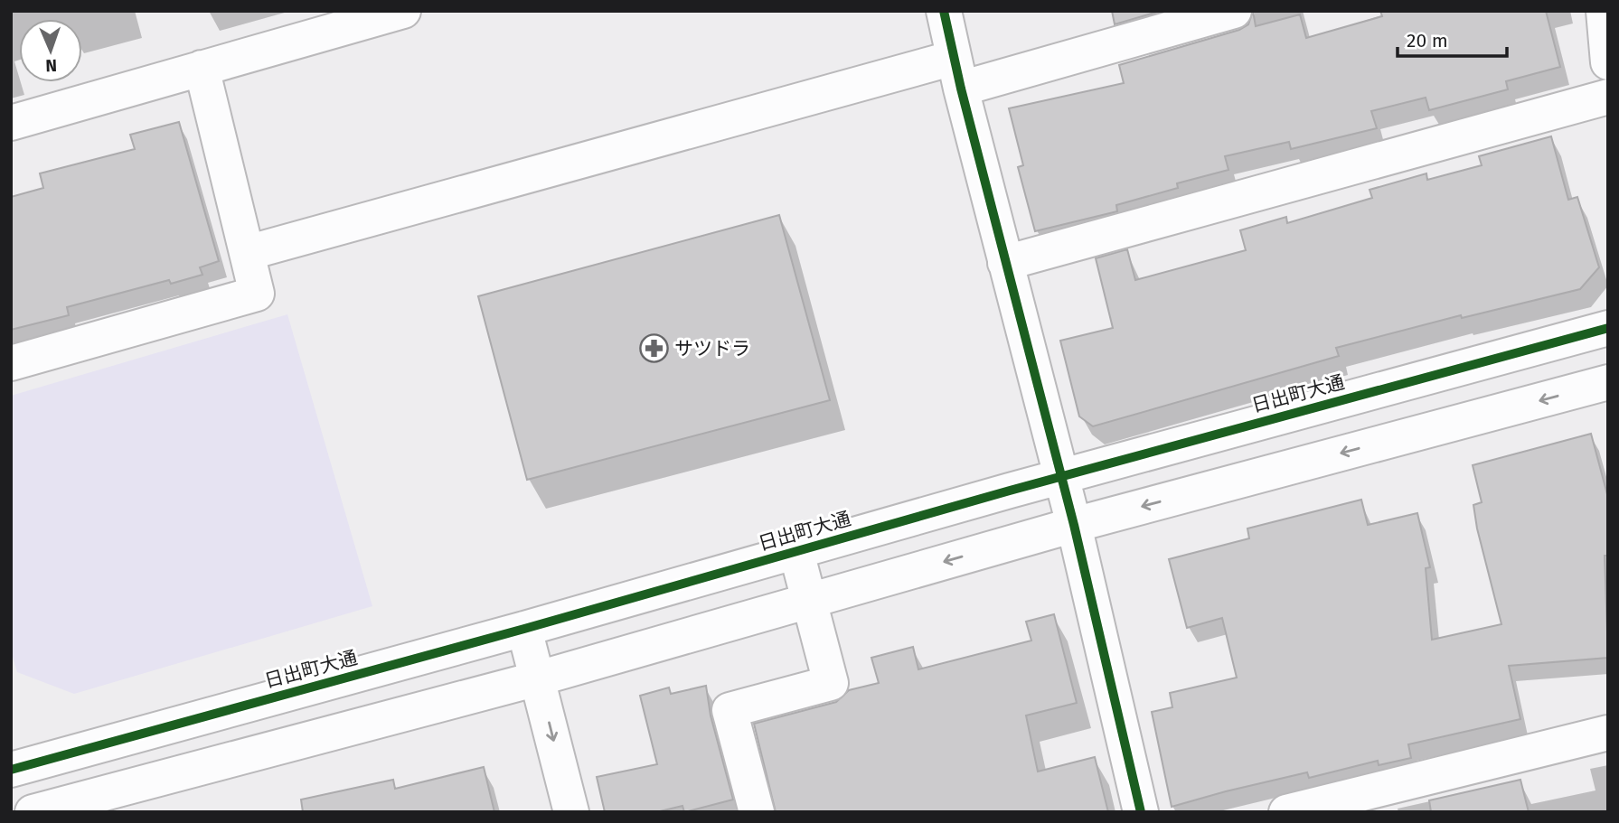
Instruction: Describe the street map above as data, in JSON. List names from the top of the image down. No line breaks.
{"streets":{"street":["日出町大通"]},"places":{"pharmacy":["サツドラ"]},"scale_bar":"20 m","north":"bottom"}
